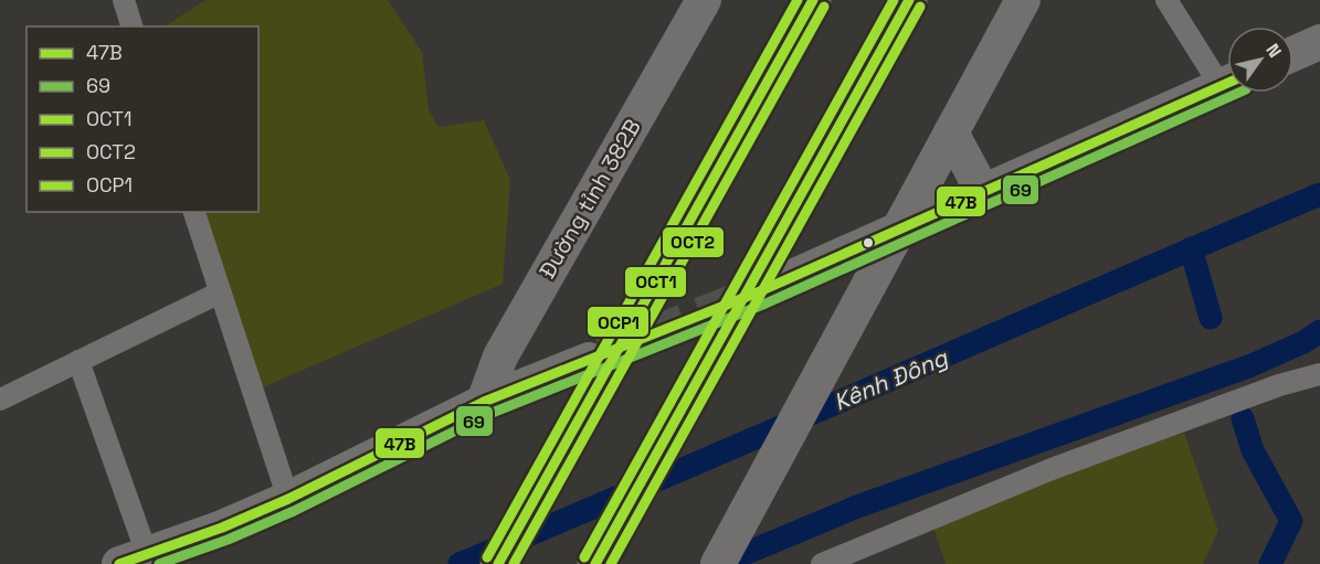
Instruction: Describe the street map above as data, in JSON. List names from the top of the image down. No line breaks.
{"streets":{"main road":["Đường tỉnh 382B"]},"water":["Kênh Đông"],"lines":["transit line OCT1","transit line OCP1","transit line OCT2","transit line 47B","transit line 69"],"legend":["47B","69","OCT1","OCT2","OCP1"],"north":"top right"}
